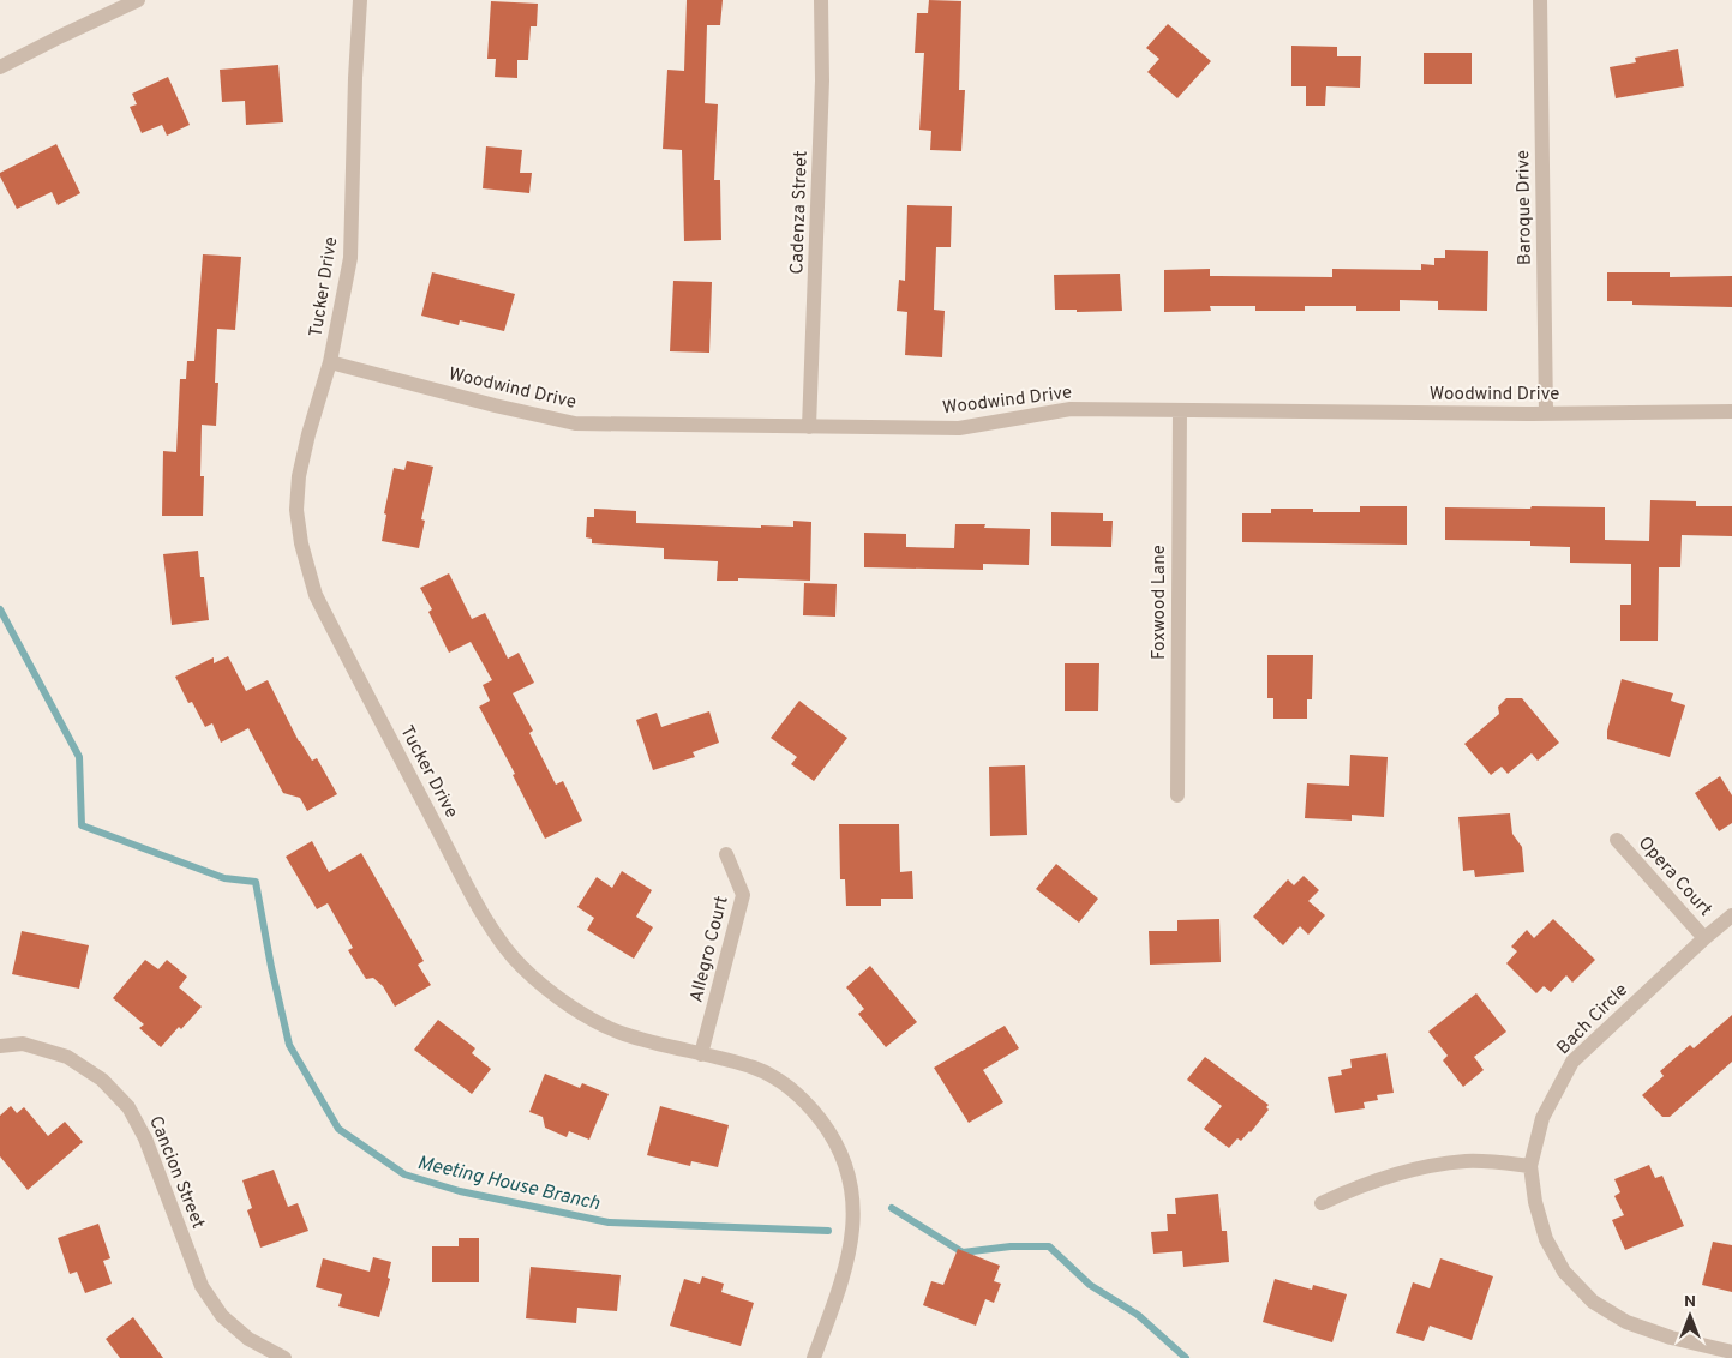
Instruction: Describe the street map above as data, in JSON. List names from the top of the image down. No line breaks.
{"streets":{"street":["Baroque Drive","Cadenza Street","Tucker Drive","Woodwind Drive","Foxwood Lane","Opera Court","Allegro Court","Bach Circle","Cancion Street"]},"crossings":[["Baroque Drive","Woodwind Drive"],["Cadenza Street","Woodwind Drive"],["Tucker Drive","Woodwind Drive"],["Tucker Drive","Allegro Court"],["Woodwind Drive","Foxwood Lane"],["Opera Court","Bach Circle"]],"water":["Meeting House Branch"],"north":"top"}
